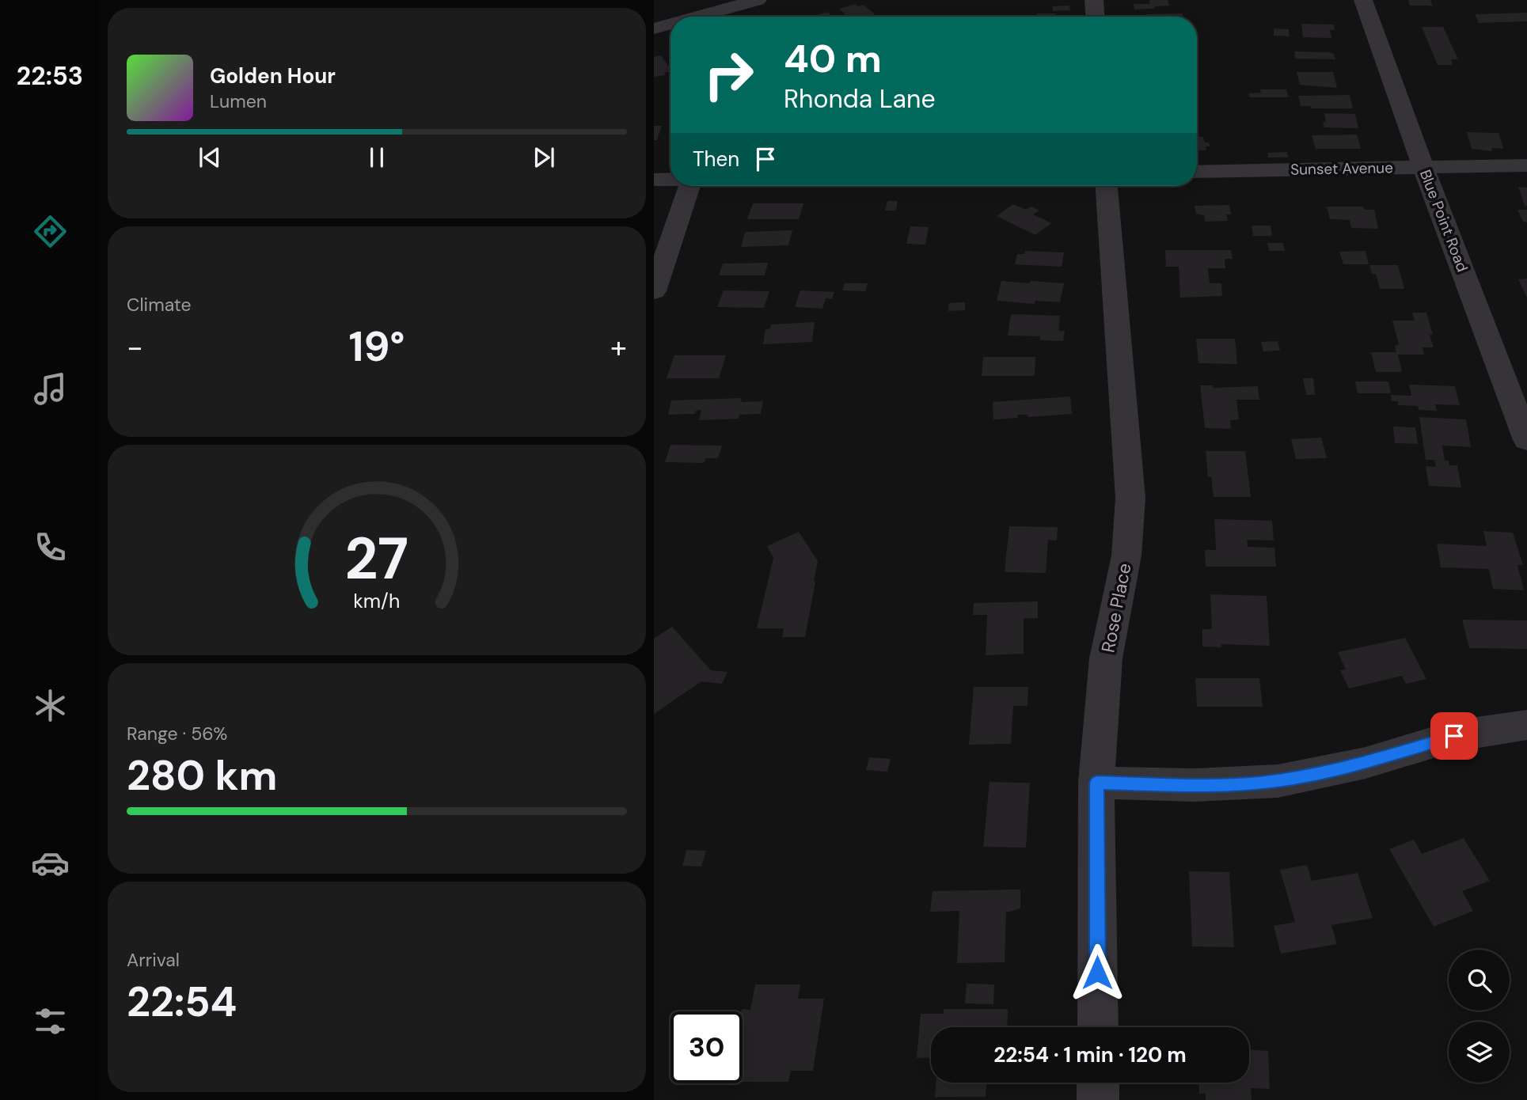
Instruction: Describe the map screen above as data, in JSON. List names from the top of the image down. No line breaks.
{"streets":{"street":["Sunset Avenue","Blue Point Road","Rose Place"]},"crossings":[["Sunset Avenue","Blue Point Road"]],"page":{"tabs":"22:53","turn":["40 m","Rhonda Lane"],"song":["Golden Hour","Lumen"],"then":"Then","tile":["Climate",["Range · 56%","280 km"],["Arrival","22:54"]],"heat":["−","19°","+"],"limit":"30","trip":"22:54 · 1 min · 120 m","gauge":["27","km/h"]}}
